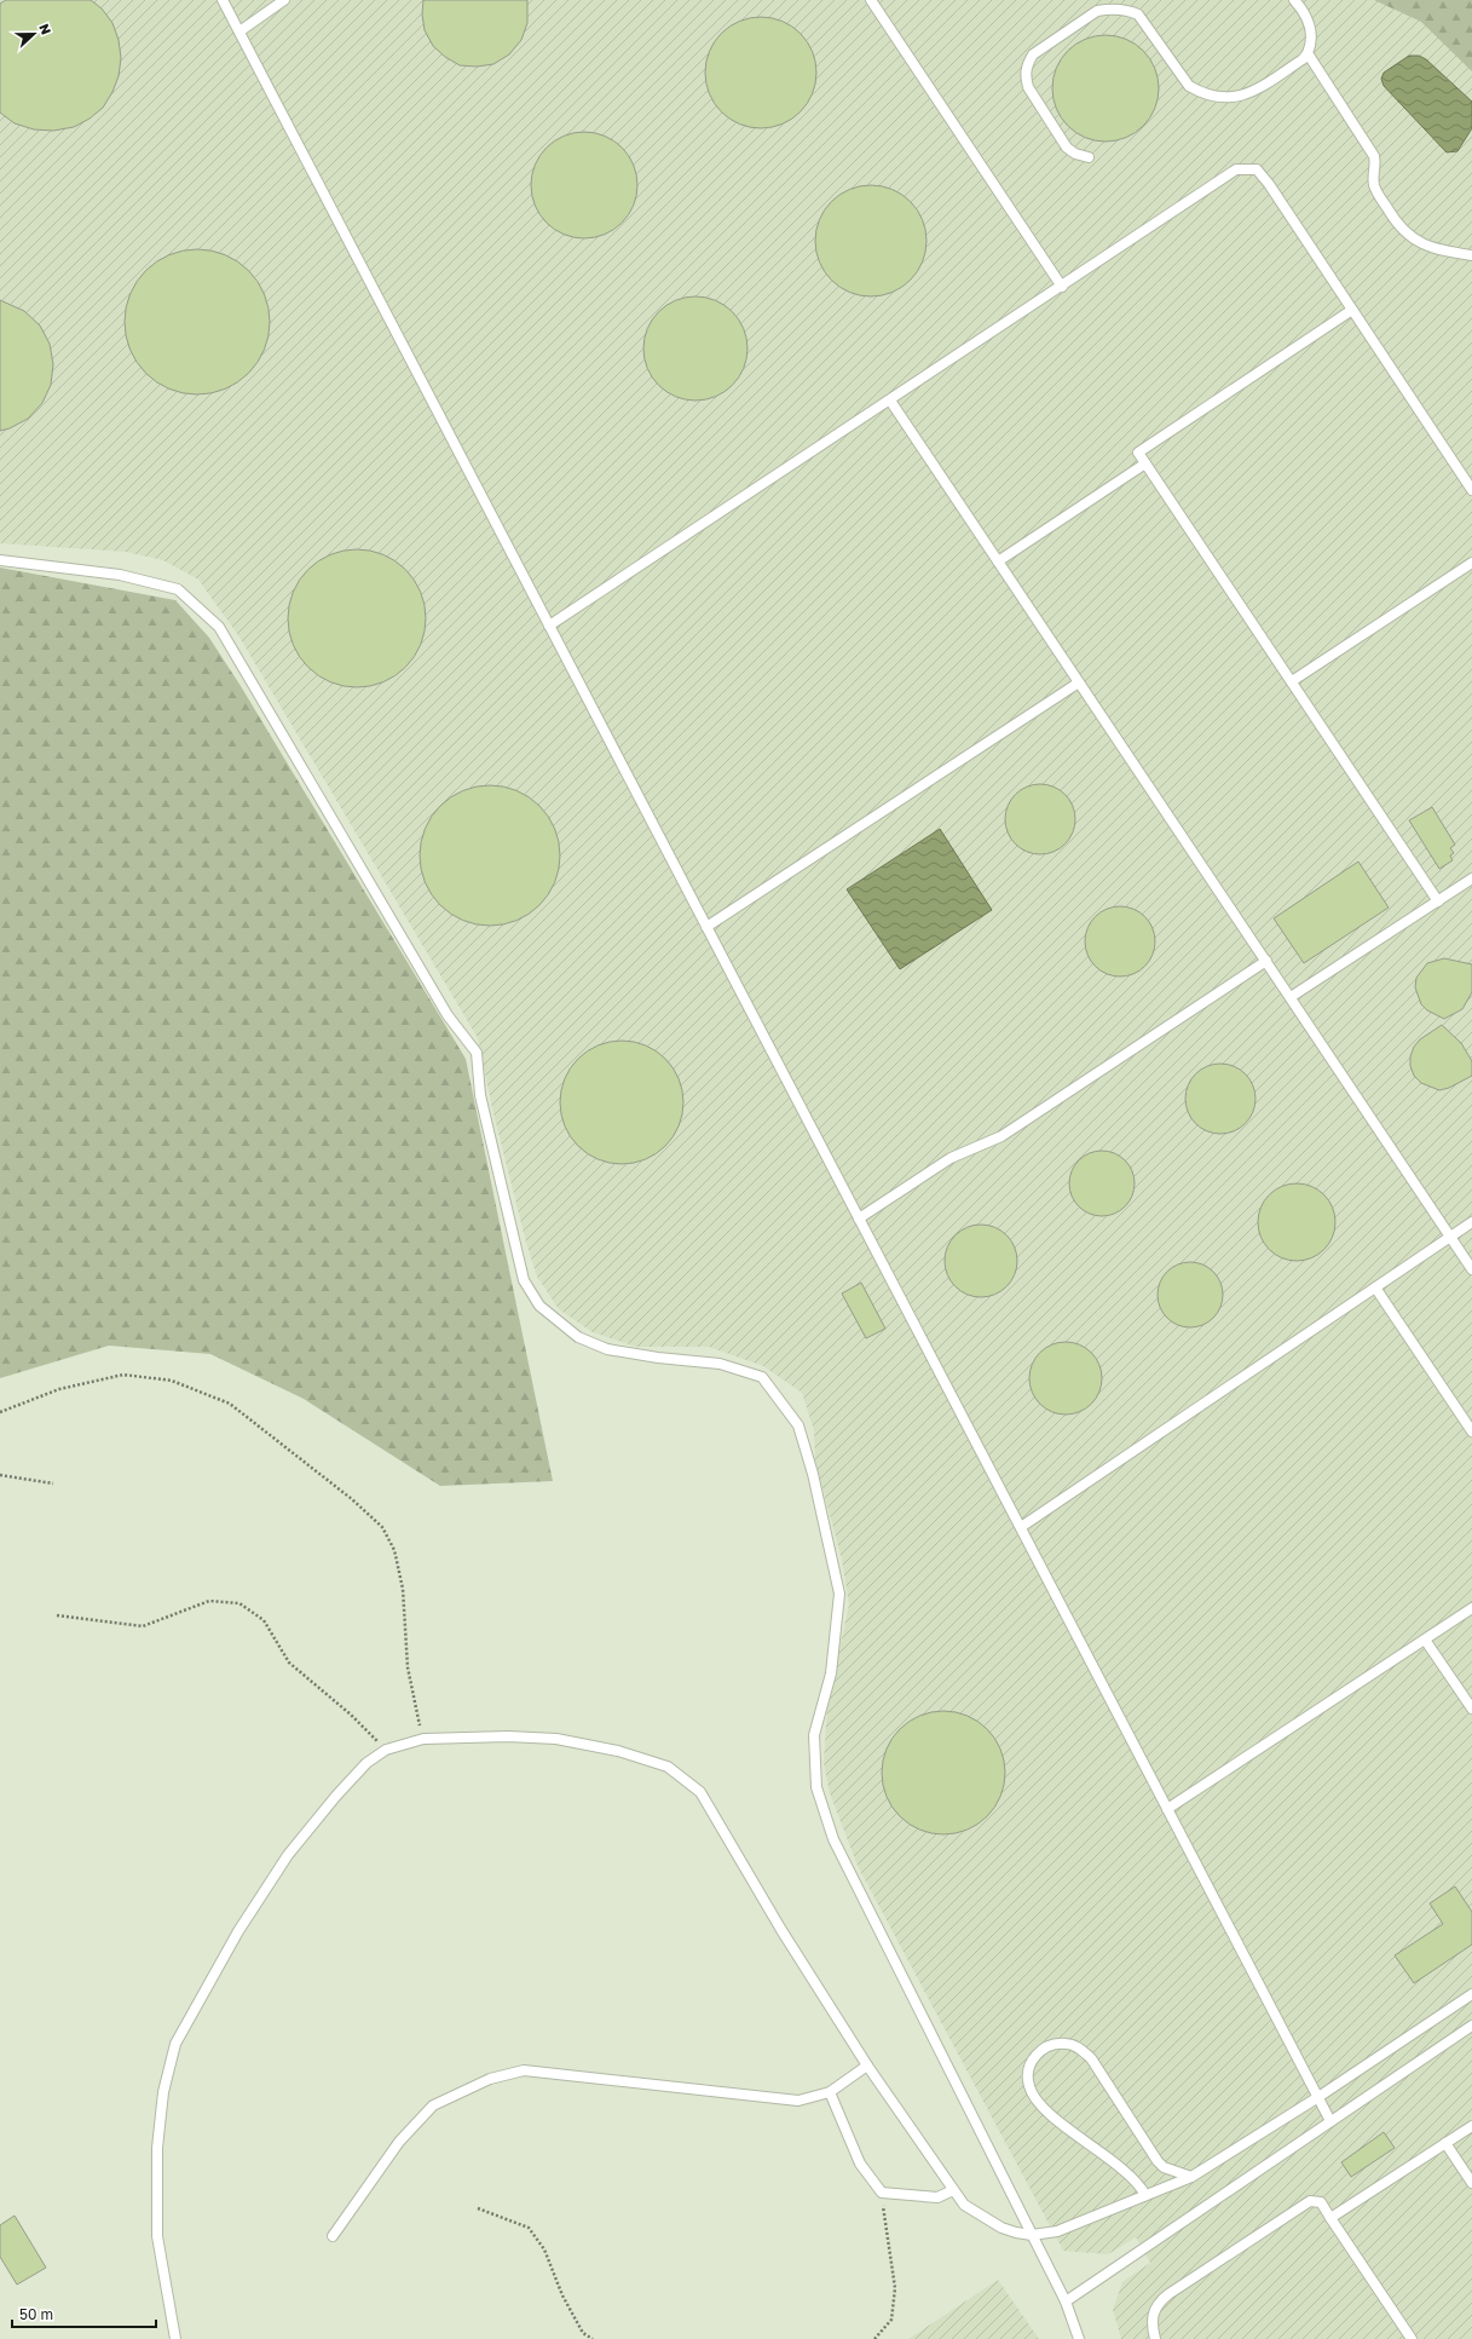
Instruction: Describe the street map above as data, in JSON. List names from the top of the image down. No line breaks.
{"scale_bar":"50 m","north":"right"}
